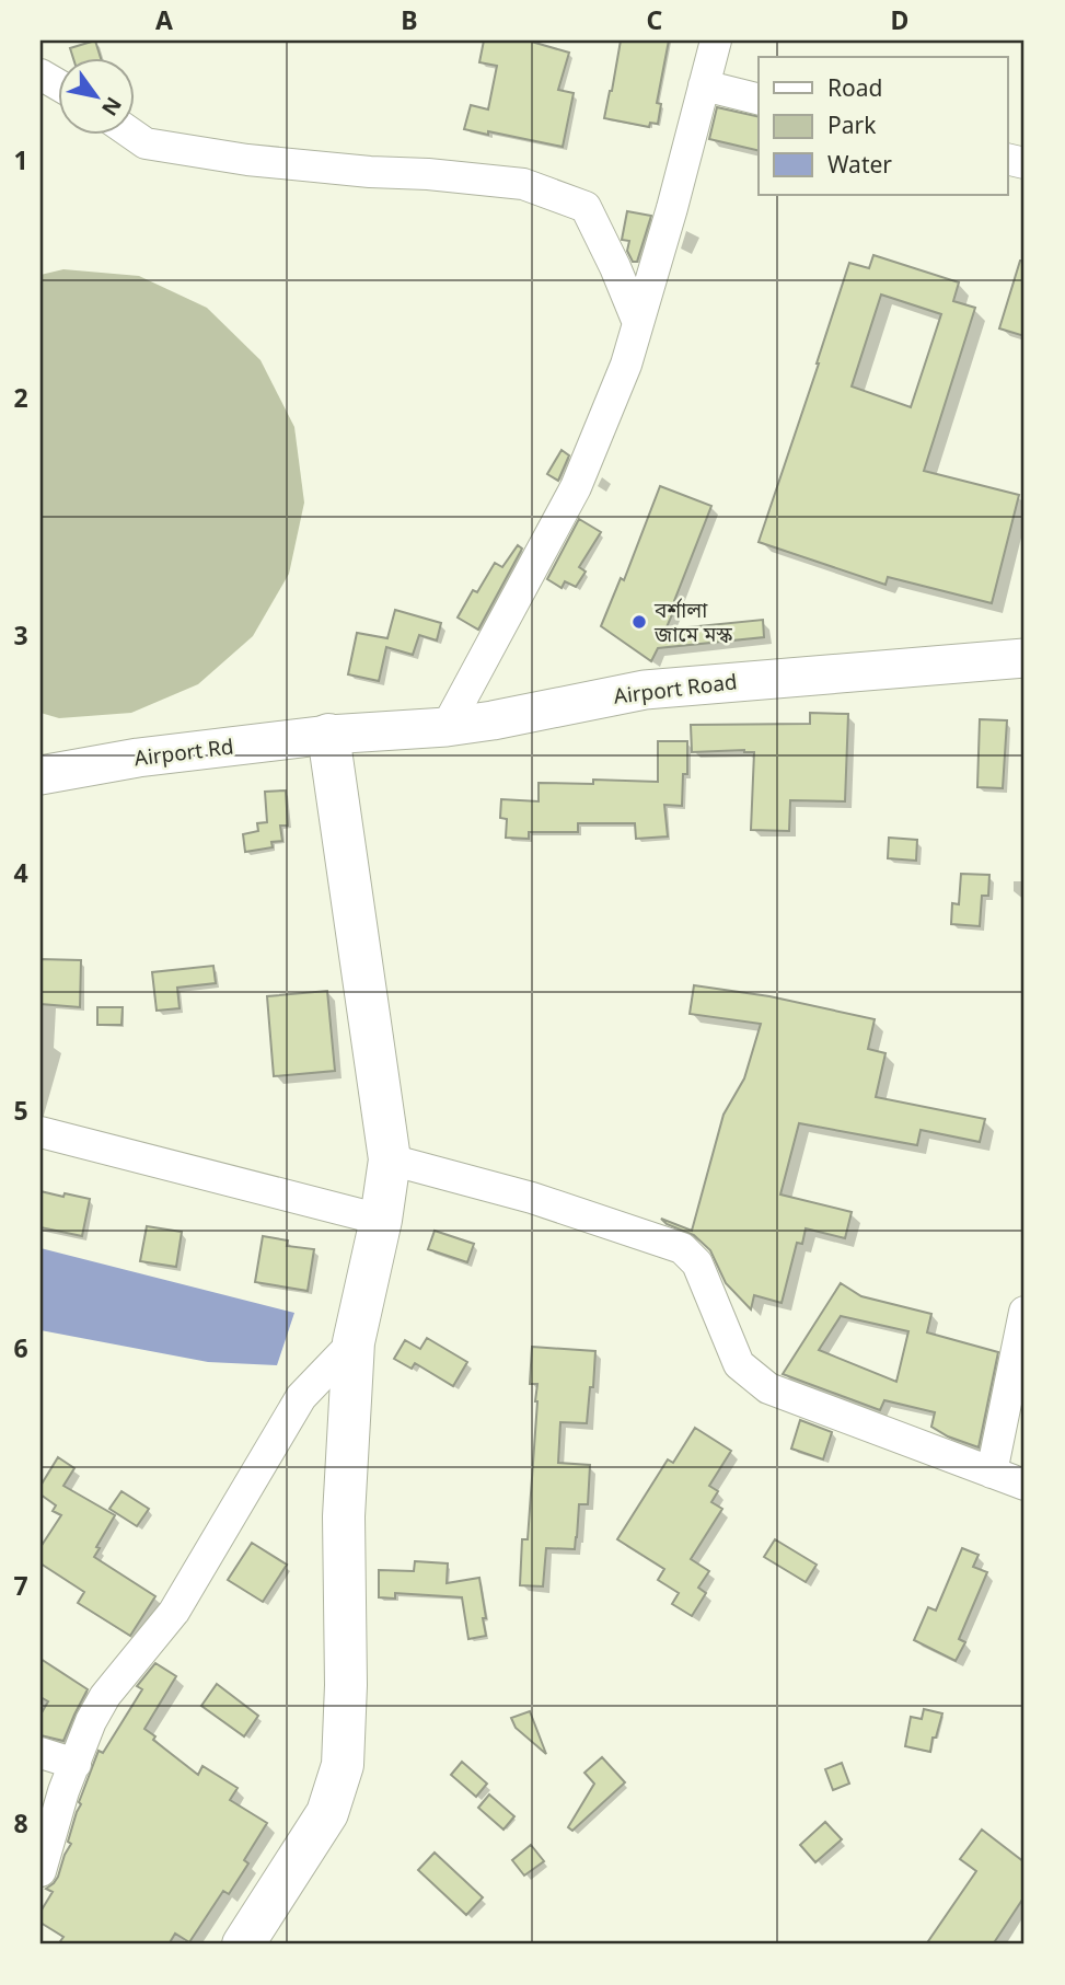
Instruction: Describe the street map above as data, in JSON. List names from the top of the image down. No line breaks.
{"streets":{"main road":["Airport Road","Airport Rd"]},"crossings":[["Airport Road","Airport Rd"]],"places":["বর্শালা জামে মস্ক"],"legend":["Road","Park","Water"],"north":"bottom right","grid":{"columns":["A","B","C","D"],"rows":["1","2","3","4","5","6","7","8"]}}
